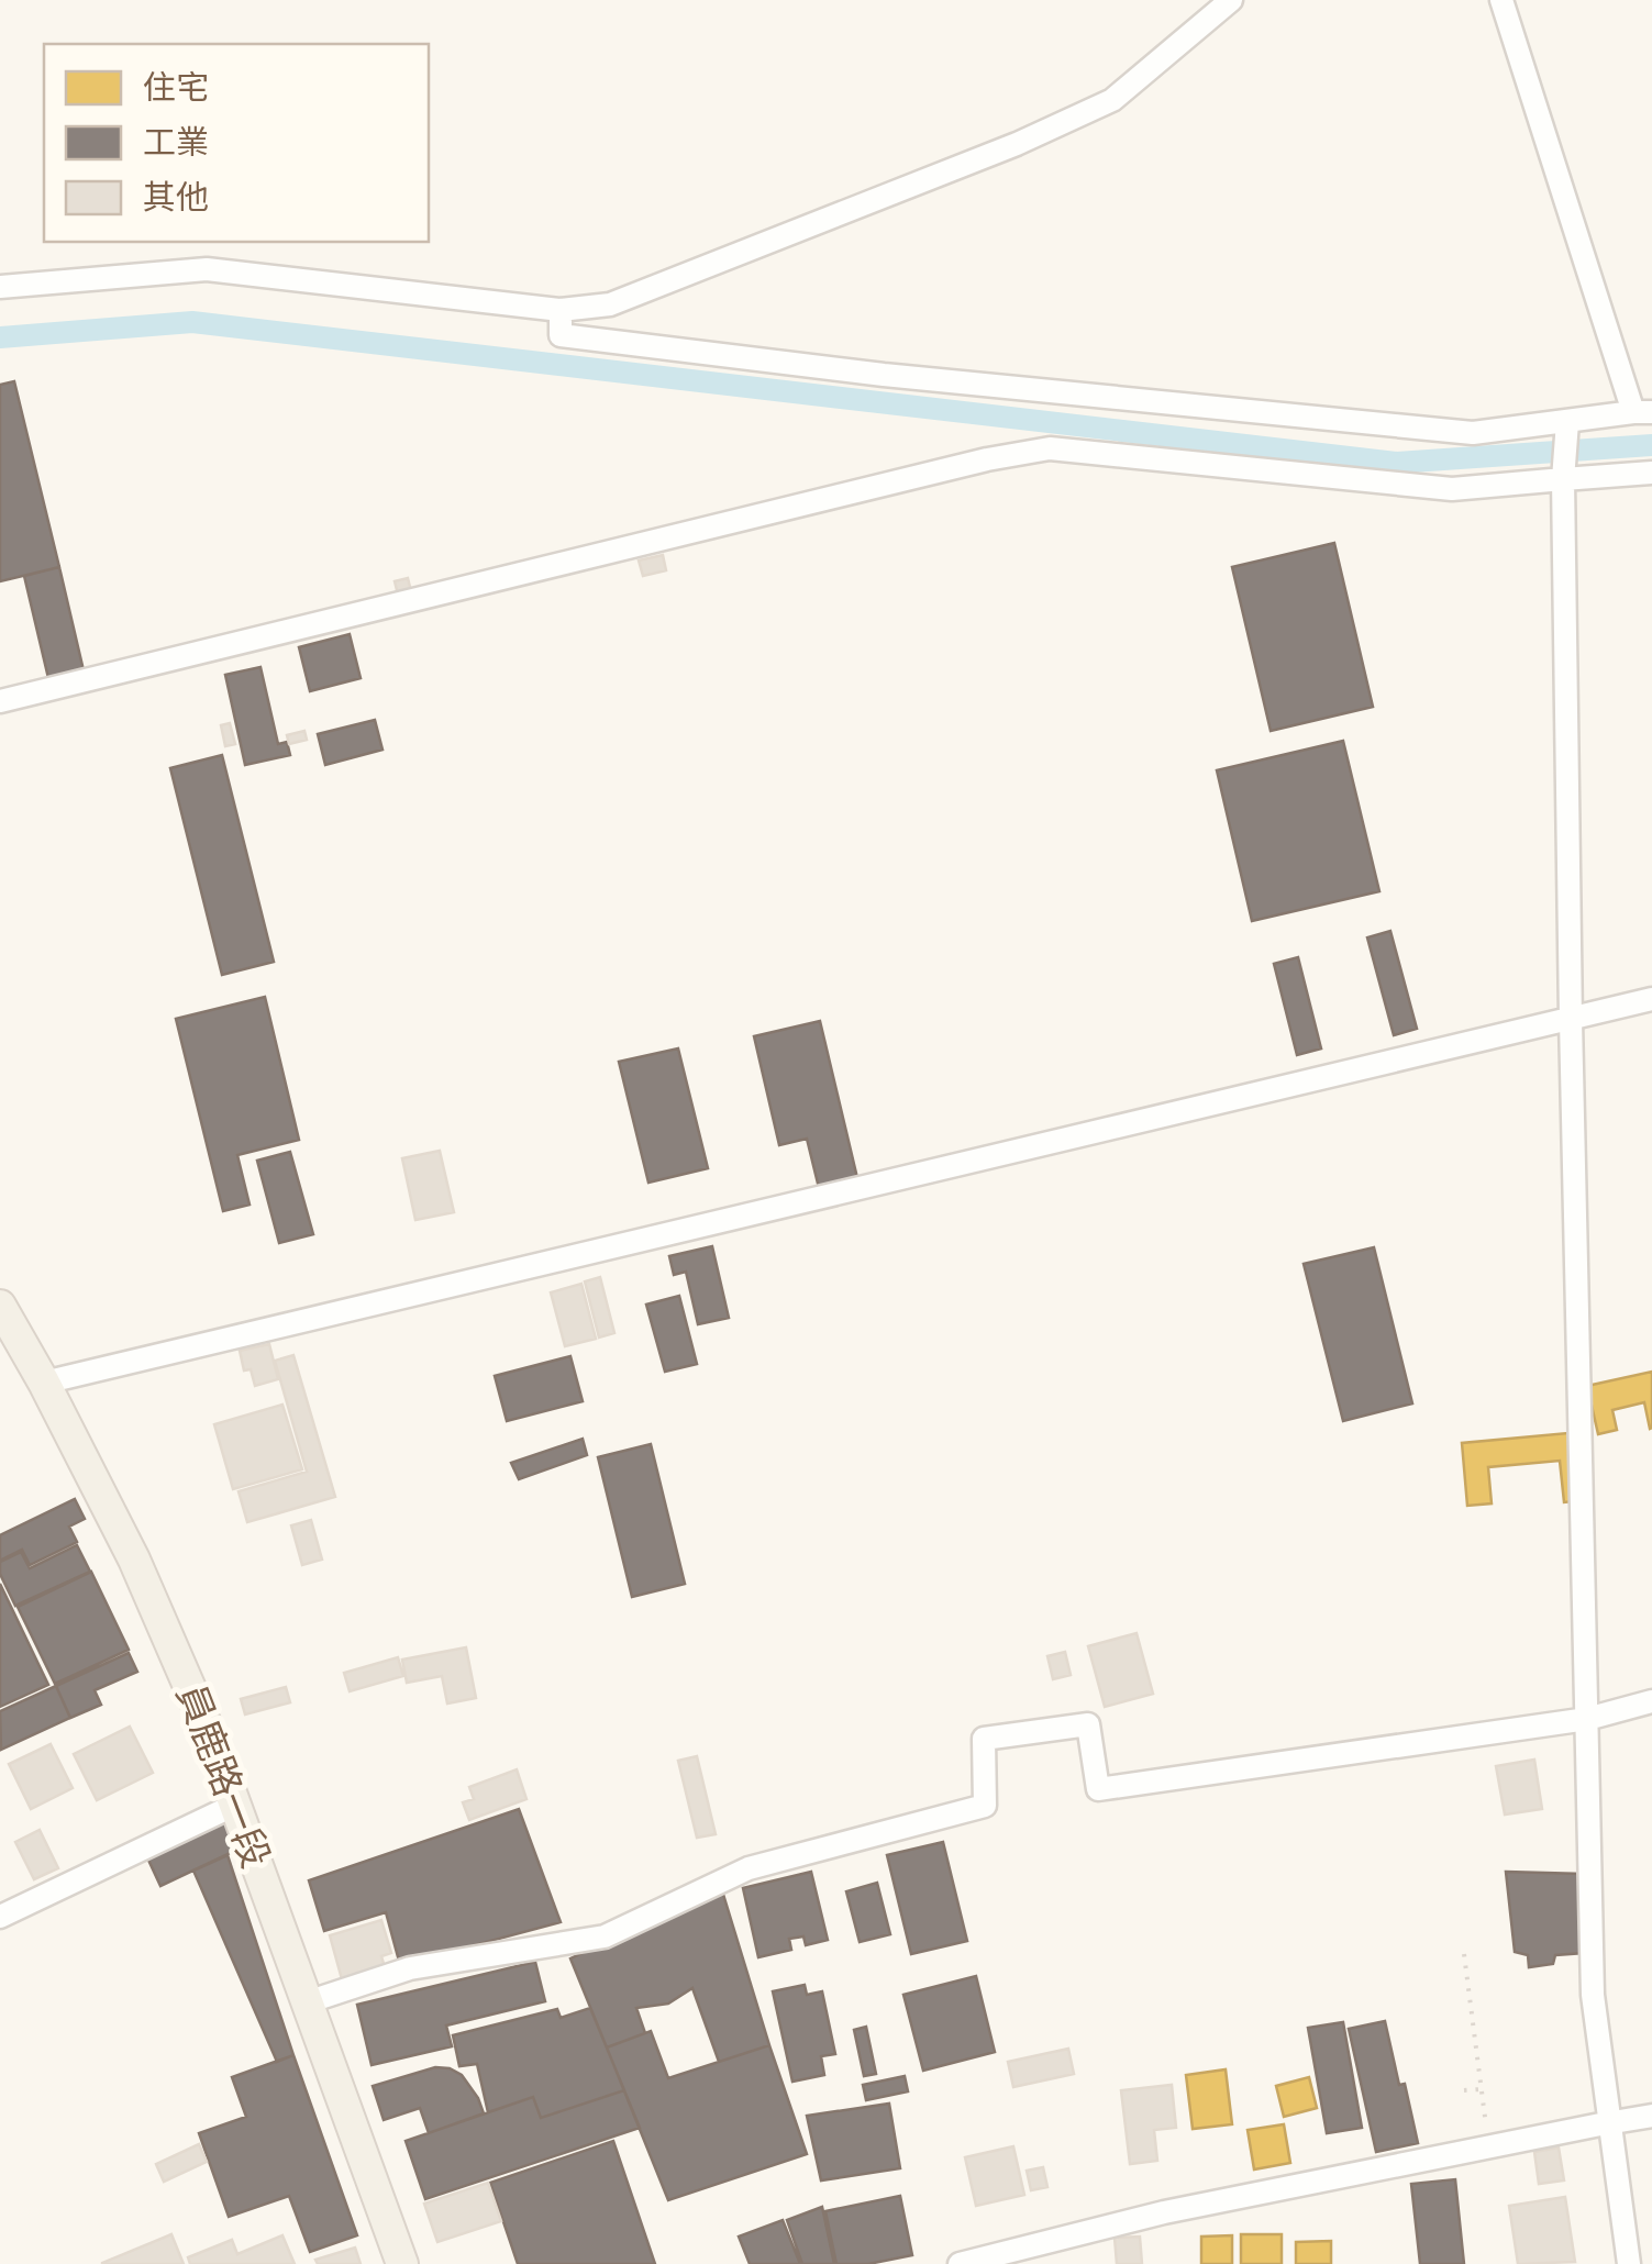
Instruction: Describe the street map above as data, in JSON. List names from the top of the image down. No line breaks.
{"streets":{"main road":["員鹿路一段"]},"legend":["住宅","工業","其他"]}
